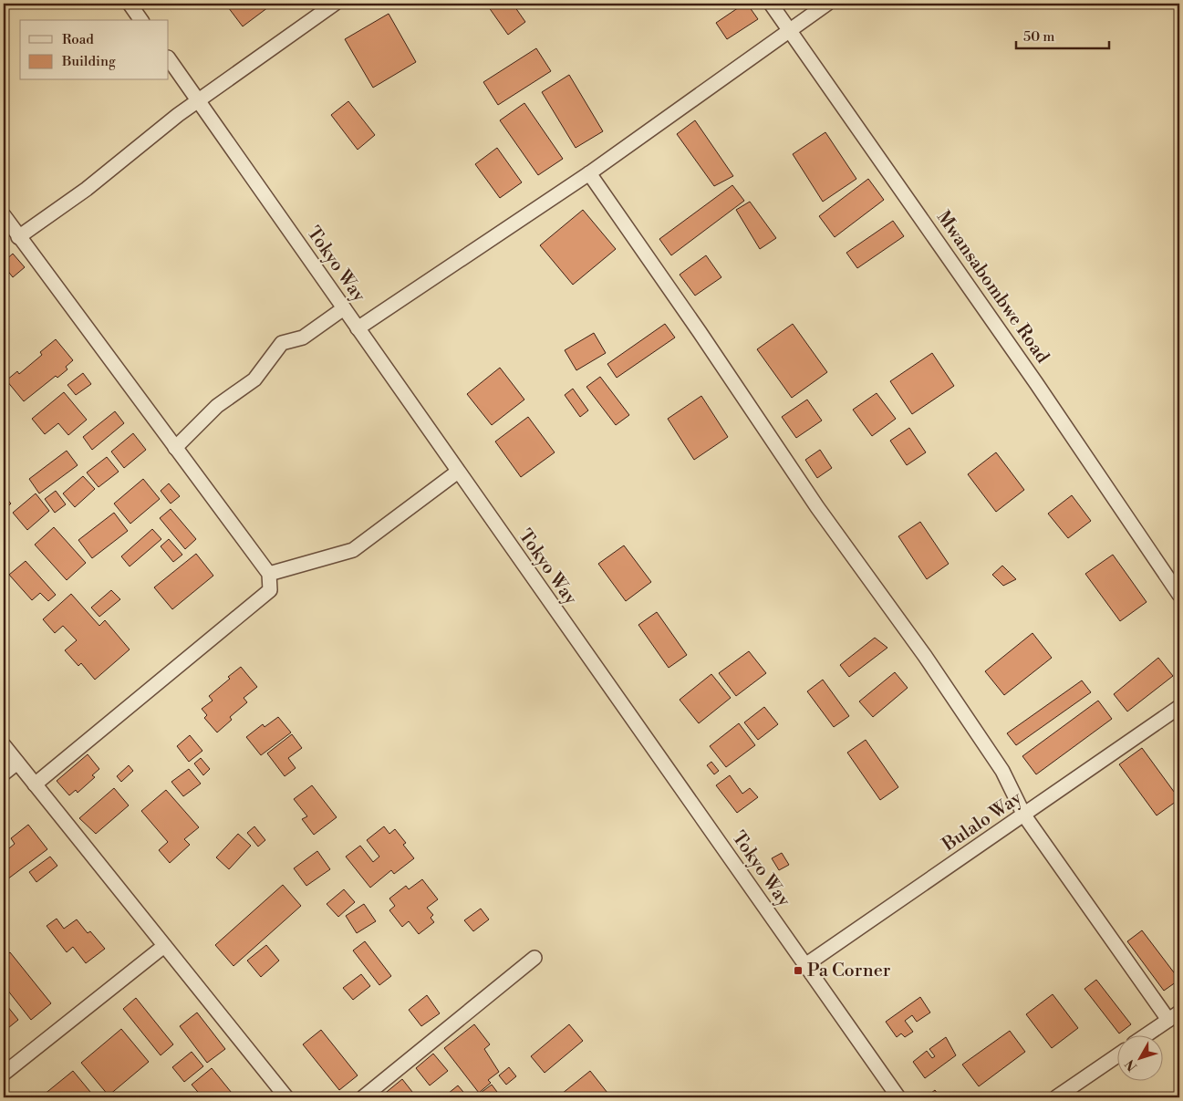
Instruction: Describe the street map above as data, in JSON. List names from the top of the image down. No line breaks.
{"streets":{"street":["Tokyo Way","Mwansabombwe Road","Bulalo Way"]},"crossings":[["Tokyo Way","Bulalo Way"]],"places":{"transit":["Pa Corner"]},"legend":["Road","Building"],"scale_bar":"50 m","north":"bottom left"}
